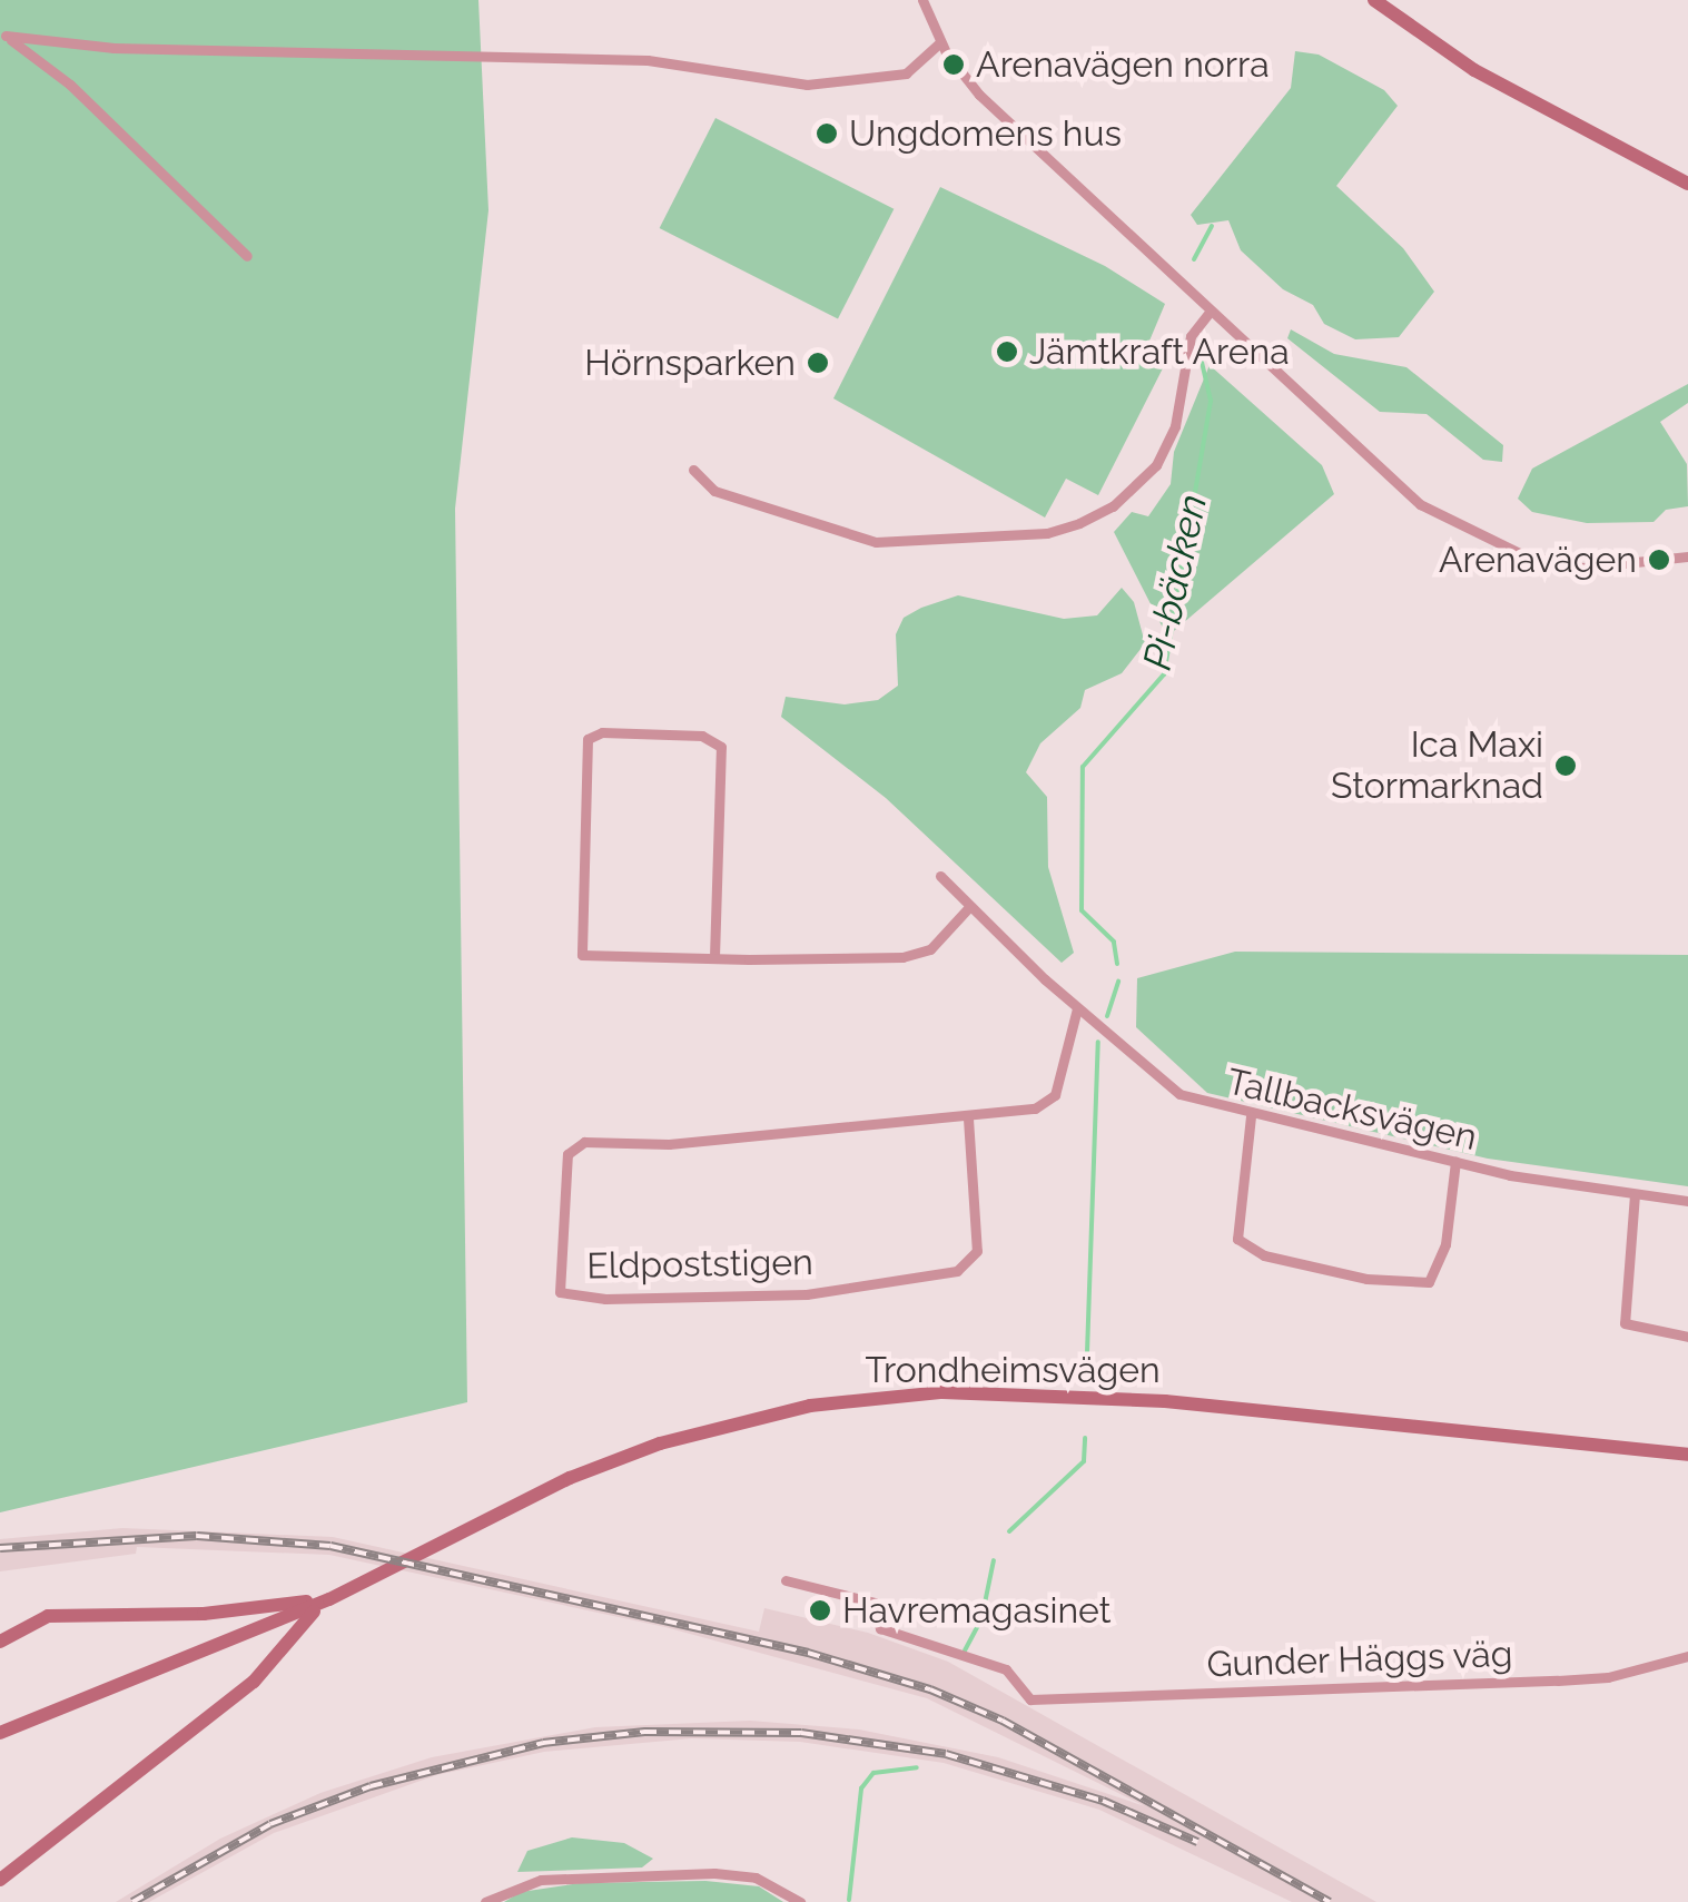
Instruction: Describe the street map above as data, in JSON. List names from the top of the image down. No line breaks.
{"streets":{"main road":["Trondheimsvägen"],"street":["Tallbacksvägen","Eldpoststigen","Gunder Häggs väg"]},"crossings":[["Tallbacksvägen","Eldpoststigen"]],"water":["Pi-bäcken"],"places":["Arenavägen norra","Ungdomens hus","Jämtkraft Arena","Hörnsparken","Arenavägen","Ica Maxi Stormarknad","Havremagasinet"]}
